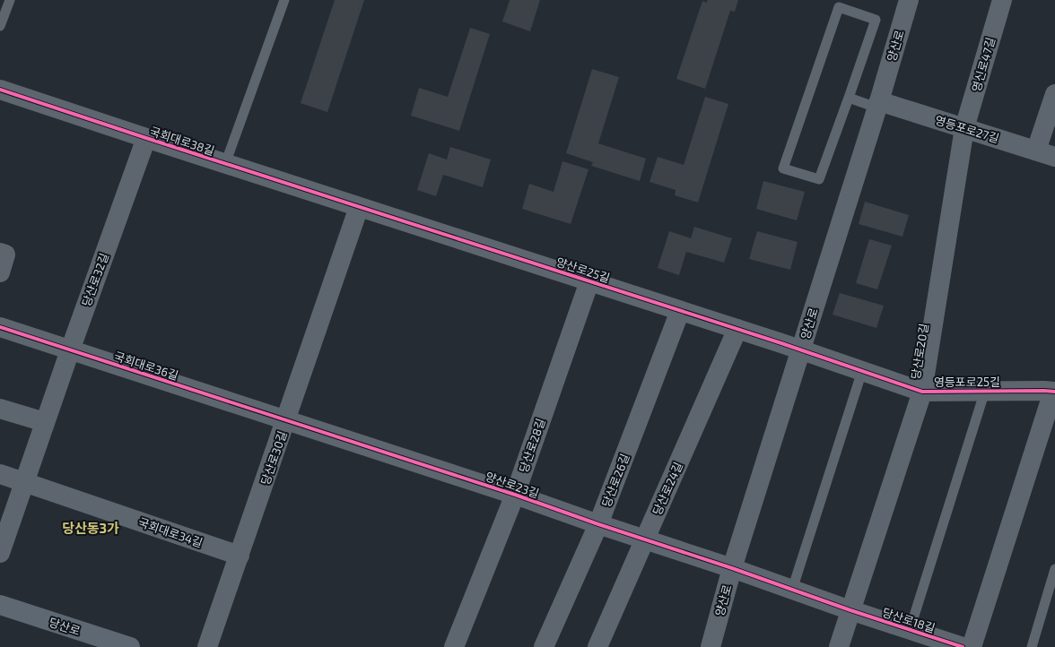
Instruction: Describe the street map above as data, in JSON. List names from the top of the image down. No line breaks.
{"streets":{"main road":["당산로"],"street":["양산로","영신로47길","영등포로27길","국회대로38길","양산로25길","당산로32길","당산로20길","국회대로36길","영등포로25길","당산로28길","당산로30길","당산로26길","양산로23길","당산로24길","국회대로34길","당산로18길"]},"crossings":[["양산로","영등포로27길"],["양산로","양산로25길"],["양산로","영등포로25길"],["양산로","양산로23길"],["영신로47길","영등포로27길"],["영신로47길","당산로20길"],["영등포로27길","당산로20길"],["국회대로38길","양산로25길"],["국회대로38길","당산로32길"],["국회대로38길","당산로30길"],["양산로25길","영등포로25길"],["양산로25길","당산로28길"],["양산로25길","당산로30길"],["양산로25길","당산로26길"],["양산로25길","당산로24길"],["당산로32길","국회대로36길"],["당산로32길","국회대로34길"],["당산로20길","영등포로25길"],["당산로20길","당산로18길"],["국회대로36길","당산로30길"],["국회대로36길","양산로23길"],["당산로28길","양산로23길"],["당산로30길","양산로23길"],["당산로30길","국회대로34길"],["당산로26길","양산로23길"],["양산로23길","당산로24길"]],"districts":["당산동3가"]}
